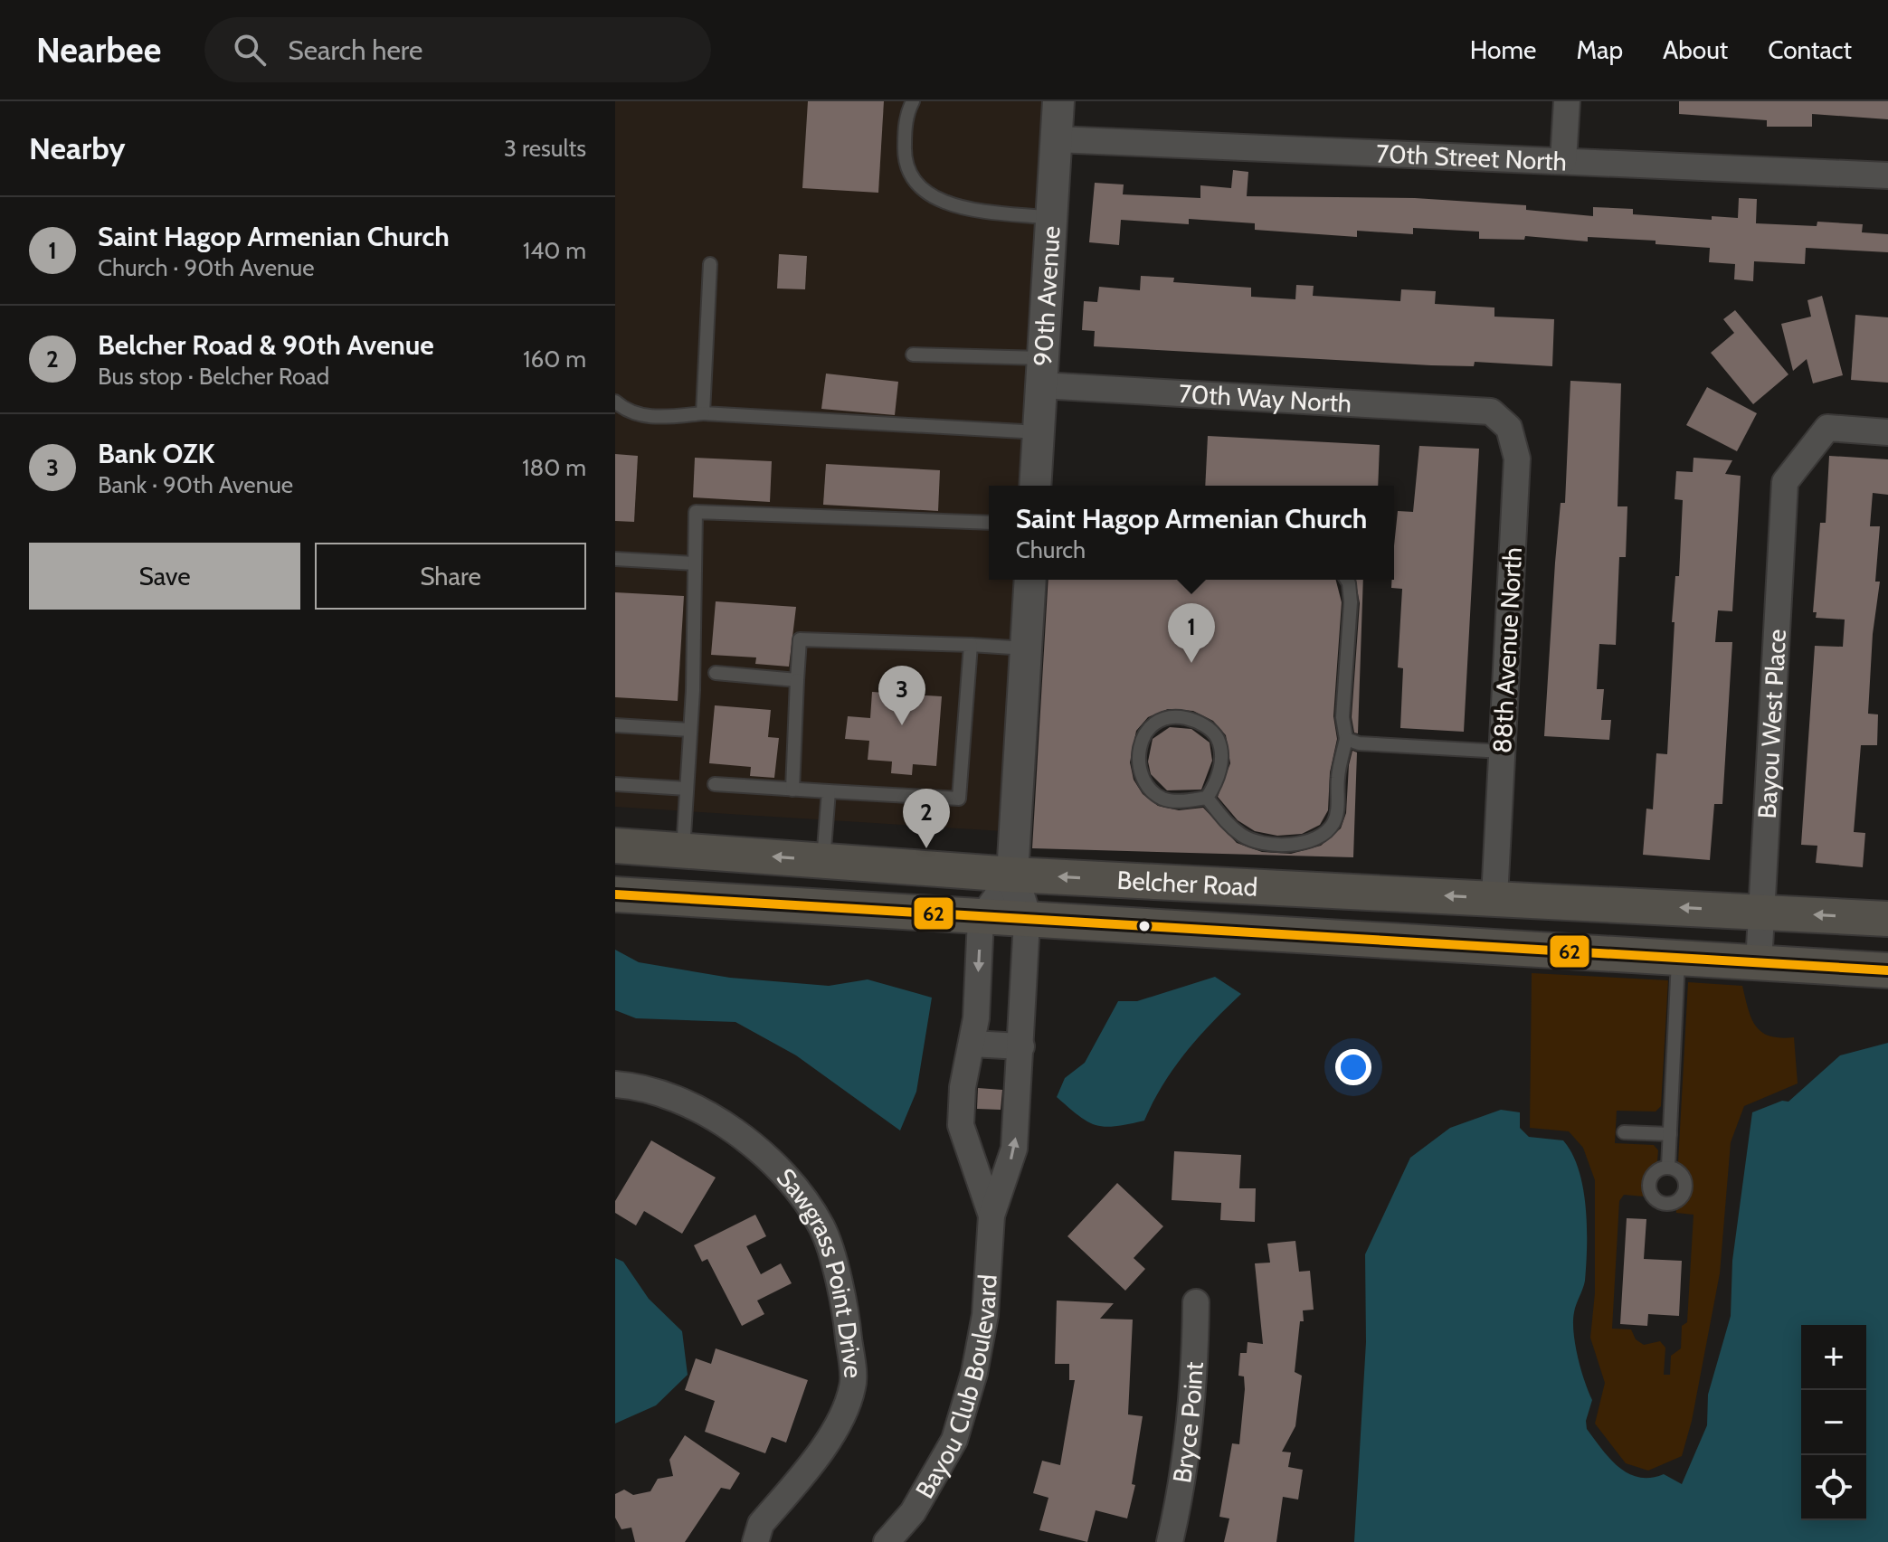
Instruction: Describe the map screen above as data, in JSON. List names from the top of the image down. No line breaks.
{"streets":{"main road":["Belcher Road"],"street":["70th Street North","90th Avenue","70th Way North","88th Avenue North","Bayou West Place","Sawgrass Point Drive","Bayou Club Boulevard","Bryce Point"]},"crossings":[["70th Street North","90th Avenue"],["90th Avenue","70th Way North"],["70th Way North","88th Avenue North"],["88th Avenue North","Belcher Road"],["Bayou West Place","Belcher Road"],["Belcher Road","Bayou Club Boulevard"]],"lines":["transit line 62"],"page":{"header":"Nearbee","search":"Search here","nav":["Home","Map","About","Contact"],"heading":["Nearby","3 results"],"list":[{"mark":"1","name":"Saint Hagop Armenian Church","note":"Church · 90th Avenue","value":"140 m"},{"mark":"2","name":"Belcher Road & 90th Avenue","note":"Bus stop · Belcher Road","value":"160 m"},{"mark":"3","name":"Bank OZK","note":"Bank · 90th Avenue","value":"180 m"}],"popup":["Saint Hagop Armenian Church","Church"],"buttons":["Save","Share"],"pins":["1","3","2"],"map_buttons":["+","−"]}}
